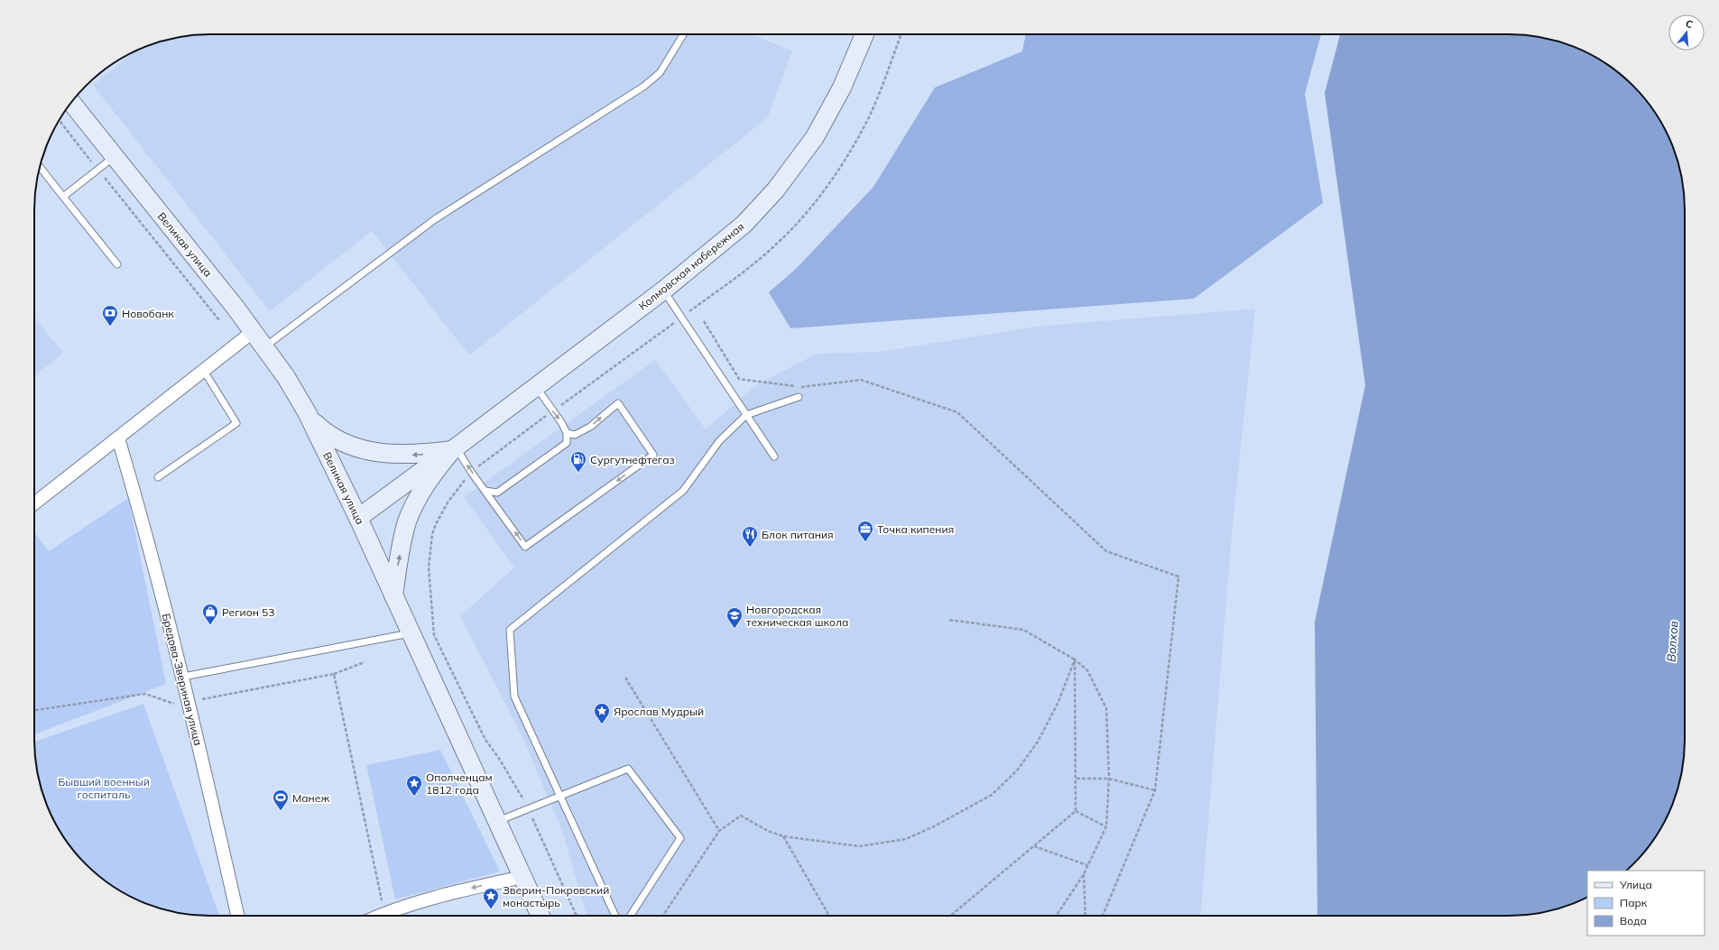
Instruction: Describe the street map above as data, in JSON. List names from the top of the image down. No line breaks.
{"streets":{"main road":["Великая улица","Колмовская набережная"],"street":["Бредова-Звериная улица"]},"water":["Волхов"],"parks":["Бывший военный госпиталь"],"places":{"bank":["Новобанк"],"fuel station":["Сургутнефтегаз"],"office":["Точка кипения"],"restaurant":["Блок питания"],"shop":["Регион 53"],"school or university":["Новгородская техническая школа"],"place":["Ярослав Мудрый","Ополченцам 1812 года","Зверин-Покровский монастырь"],"sports":["Манеж"]},"legend":["Улица","Парк","Вода"],"north":"top"}
